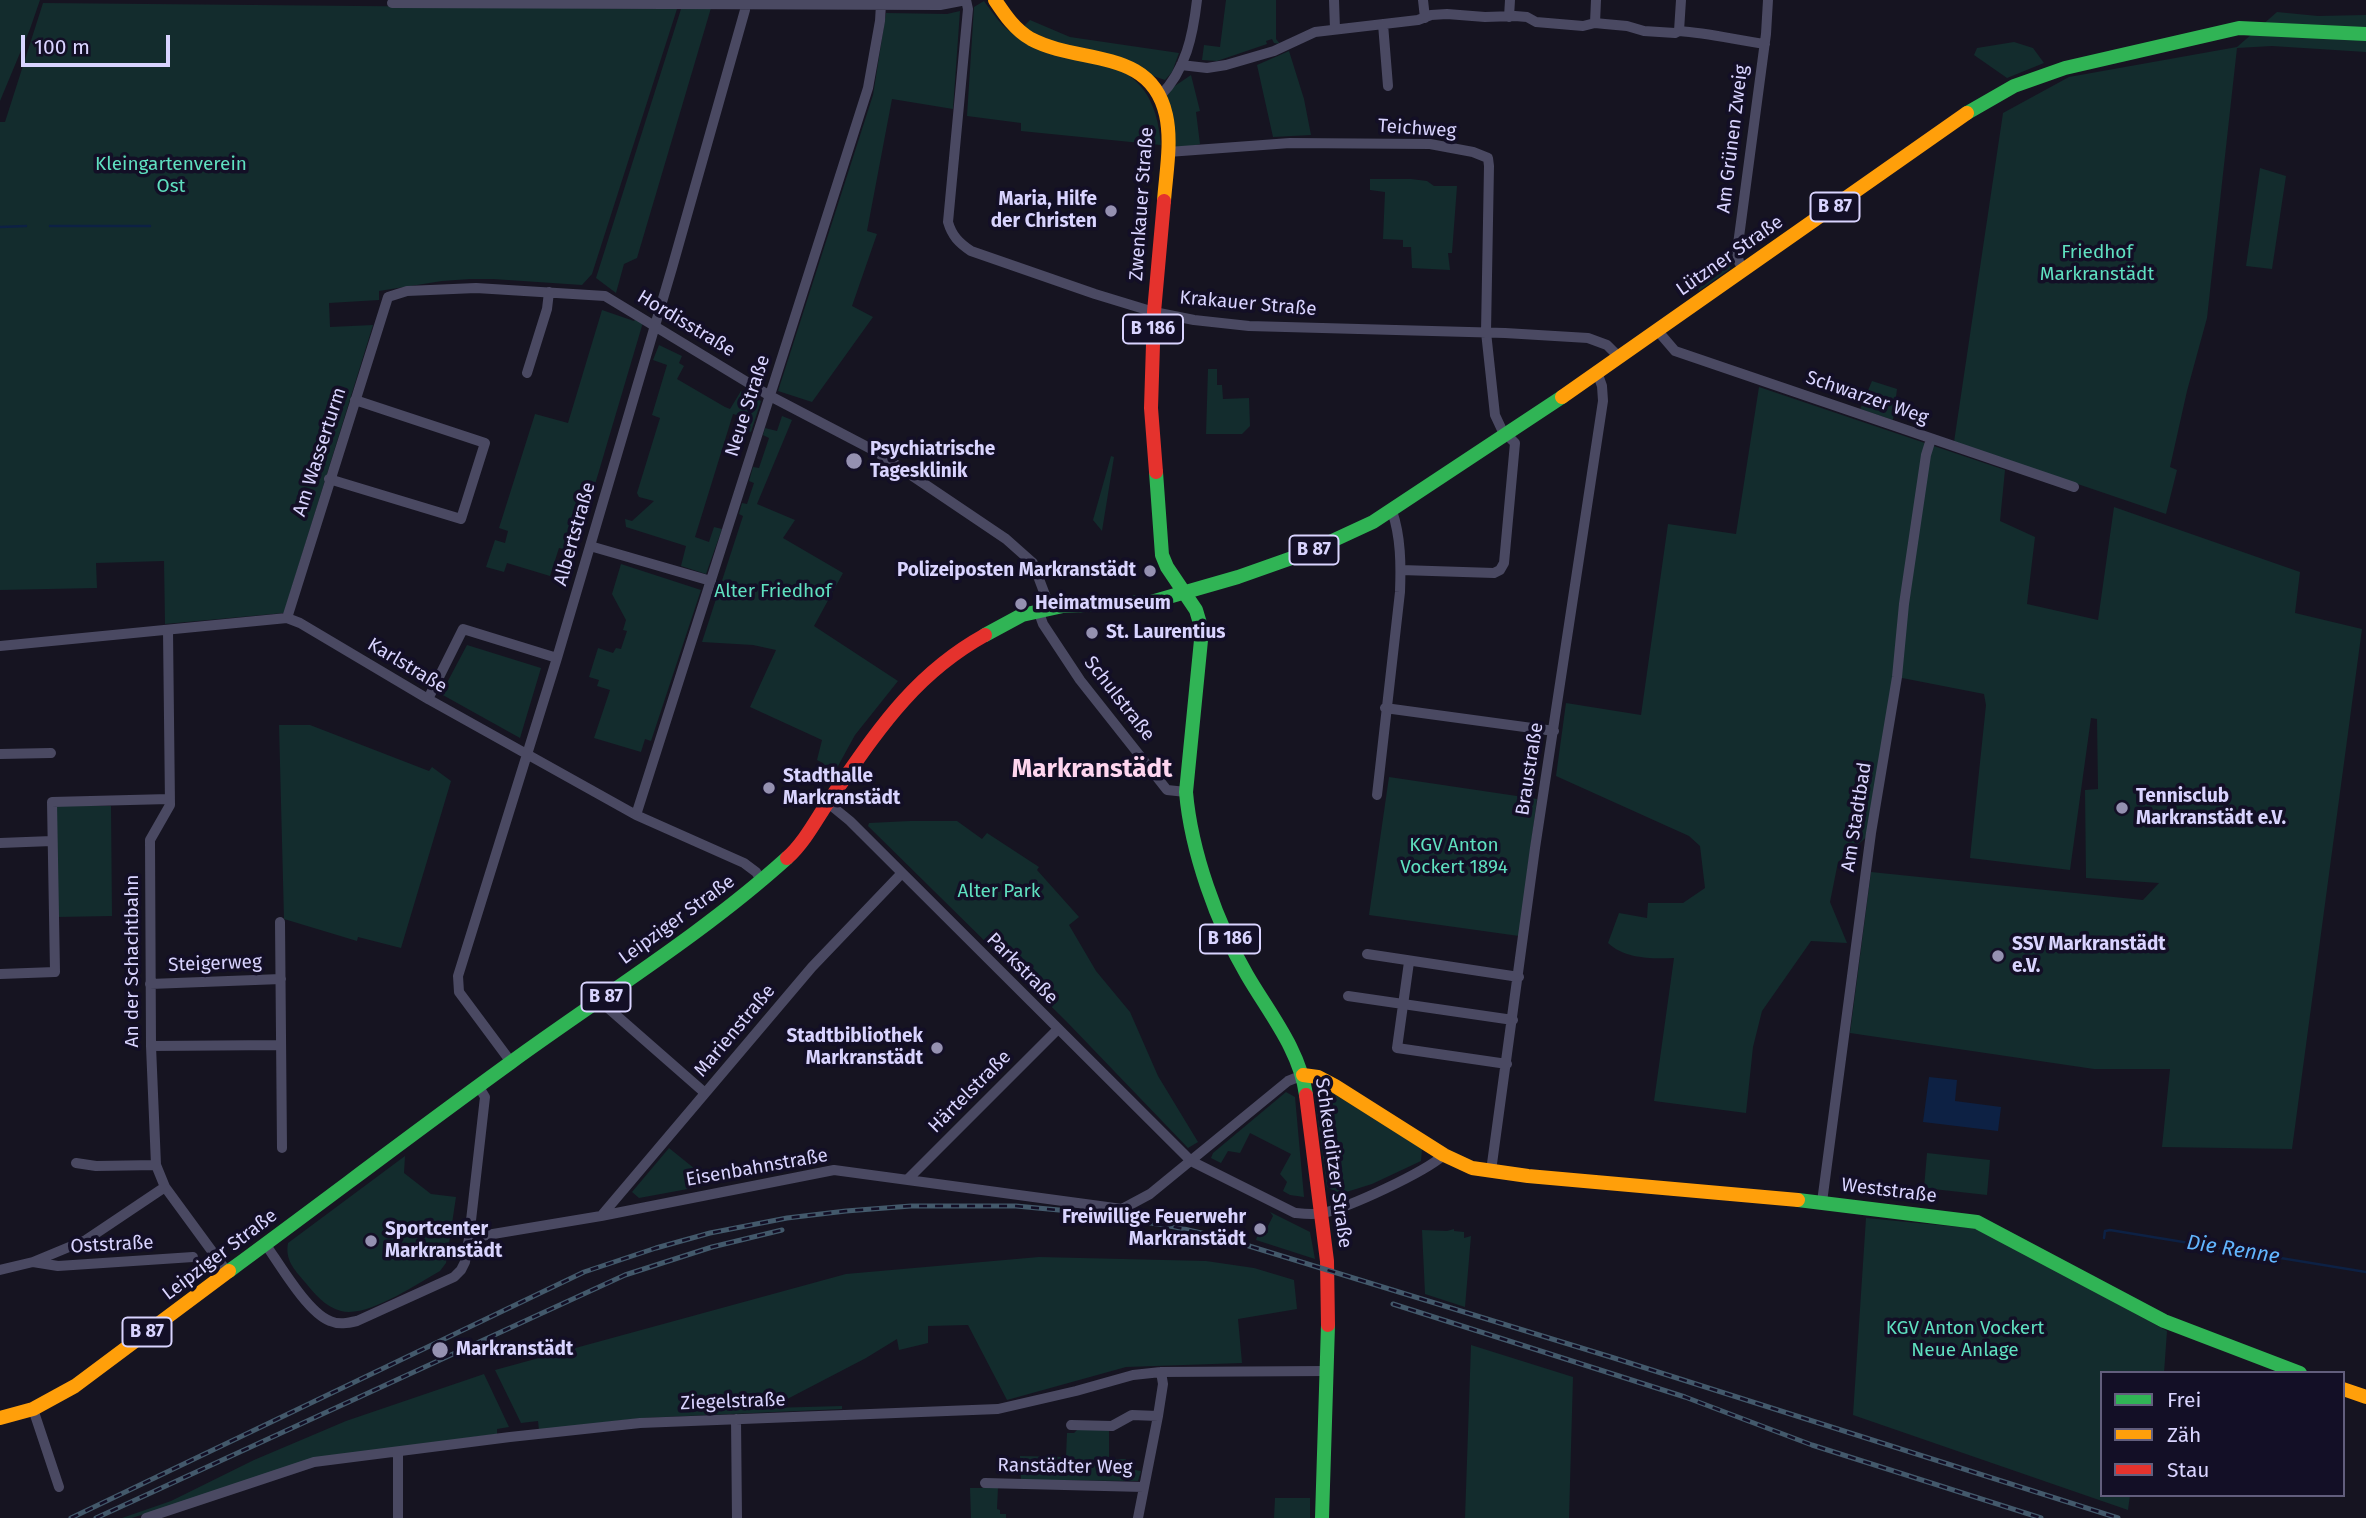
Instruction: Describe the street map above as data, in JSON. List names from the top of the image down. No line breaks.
{"streets":{"main road":["Zwenkauer Straße","B 87","Lützner Straße","B 186","Leipziger Straße","Schkeuditzer Straße","Weststraße"],"street":["Teichweg","Am Grünen Zweig","Krakauer Straße","Hordisstraße","Schwarzer Weg","Neue Straße","Am Wasserturm","Albertstraße","Karlstraße","Schulstraße","Braustraße","Am Stadtbad","An der Schachtbahn","Steigerweg","Parkstraße","Marienstraße","Härtelstraße","Eisenbahnstraße","Oststraße","Ziegelstraße","Ranstädter Weg"]},"crossings":[["Teichweg","Zwenkauer Straße"],["Teichweg","Krakauer Straße"],["Am Grünen Zweig","Lützner Straße"],["Zwenkauer Straße","Lützner Straße"],["Zwenkauer Straße","Krakauer Straße"],["Zwenkauer Straße","Leipziger Straße"],["Zwenkauer Straße","Schkeuditzer Straße"],["Lützner Straße","Krakauer Straße"],["Lützner Straße","Schwarzer Weg"],["Lützner Straße","Braustraße"],["Lützner Straße","Leipziger Straße"],["Lützner Straße","Schkeuditzer Straße"],["Hordisstraße","Neue Straße"],["Hordisstraße","Am Wasserturm"],["Hordisstraße","Albertstraße"],["Hordisstraße","Schulstraße"],["Hordisstraße","Leipziger Straße"],["Schwarzer Weg","Am Stadtbad"],["Neue Straße","Karlstraße"],["Am Wasserturm","Karlstraße"],["Albertstraße","Karlstraße"],["Albertstraße","Leipziger Straße"],["Karlstraße","Leipziger Straße"],["Schulstraße","Leipziger Straße"],["Schulstraße","Schkeuditzer Straße"],["Braustraße","Weststraße"],["Am Stadtbad","Weststraße"],["Leipziger Straße","An der Schachtbahn"],["Leipziger Straße","Parkstraße"],["Leipziger Straße","Schkeuditzer Straße"],["An der Schachtbahn","Steigerweg"],["An der Schachtbahn","Oststraße"],["Parkstraße","Marienstraße"],["Parkstraße","Härtelstraße"],["Parkstraße","Schkeuditzer Straße"],["Parkstraße","Eisenbahnstraße"],["Marienstraße","Eisenbahnstraße"],["Härtelstraße","Eisenbahnstraße"],["Schkeuditzer Straße","Eisenbahnstraße"],["Schkeuditzer Straße","Weststraße"],["Schkeuditzer Straße","Ziegelstraße"],["Eisenbahnstraße","Weststraße"],["Ziegelstraße","Ranstädter Weg"]],"districts":["Markranstädt"],"water":["Die Renne"],"parks":["Kleingartenverein Ost","Friedhof Markranstädt","Alter Friedhof","KGV Anton Vockert 1894","Alter Park","KGV Anton Vockert Neue Anlage"],"places":["Maria, Hilfe der Christen","Psychiatrische Tagesklinik","Polizeiposten Markranstädt","Heimatmuseum","St. Laurentius","Stadthalle Markranstädt","Tennisclub Markranstädt e.V.","SSV Markranstädt e.V.","Stadtbibliothek Markranstädt","Freiwillige Feuerwehr Markranstädt","Sportcenter Markranstädt","Markranstädt"],"legend":["Frei","Zäh","Stau"],"scale_bar":"100 m"}
